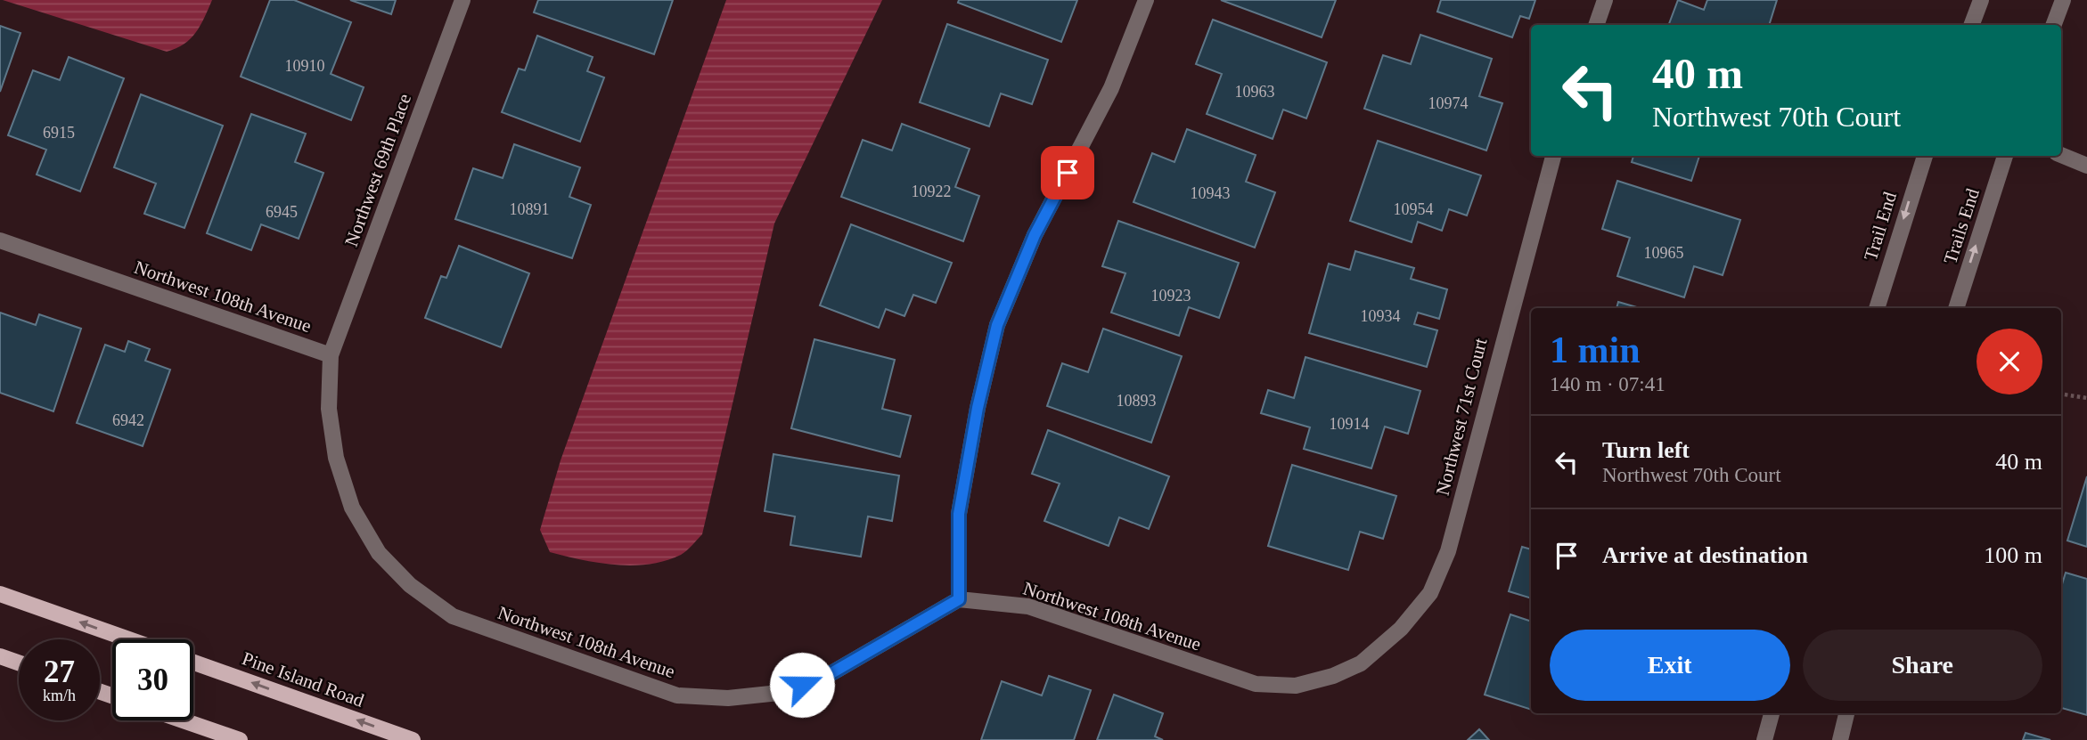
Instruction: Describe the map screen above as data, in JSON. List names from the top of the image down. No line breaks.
{"streets":{"main road":["Pine Island Road"],"street":["Northwest 69th Place","Trail End","Trails End","Northwest 108th Avenue","Northwest 71st Court"]},"crossings":[["Northwest 69th Place","Northwest 108th Avenue"],["Northwest 108th Avenue","Northwest 71st Court"]],"one_way":["Trail End","Trails End","Pine Island Road"],"house_numbers":["10910","10963","10974","6915","10922","10943","10891","10954","6945","10965","10923","10934","10893","6942","10914"],"page":{"turn":["40 m","Northwest 70th Court"],"heading":["1 min","140 m · 07:41"],"list":[{"name":"Turn left","note":"Northwest 70th Court","value":"40 m"},{"name":"Arrive at destination","value":"100 m"}],"buttons":["Exit","Share"],"speed":"27 km/h","limit":"30"}}
